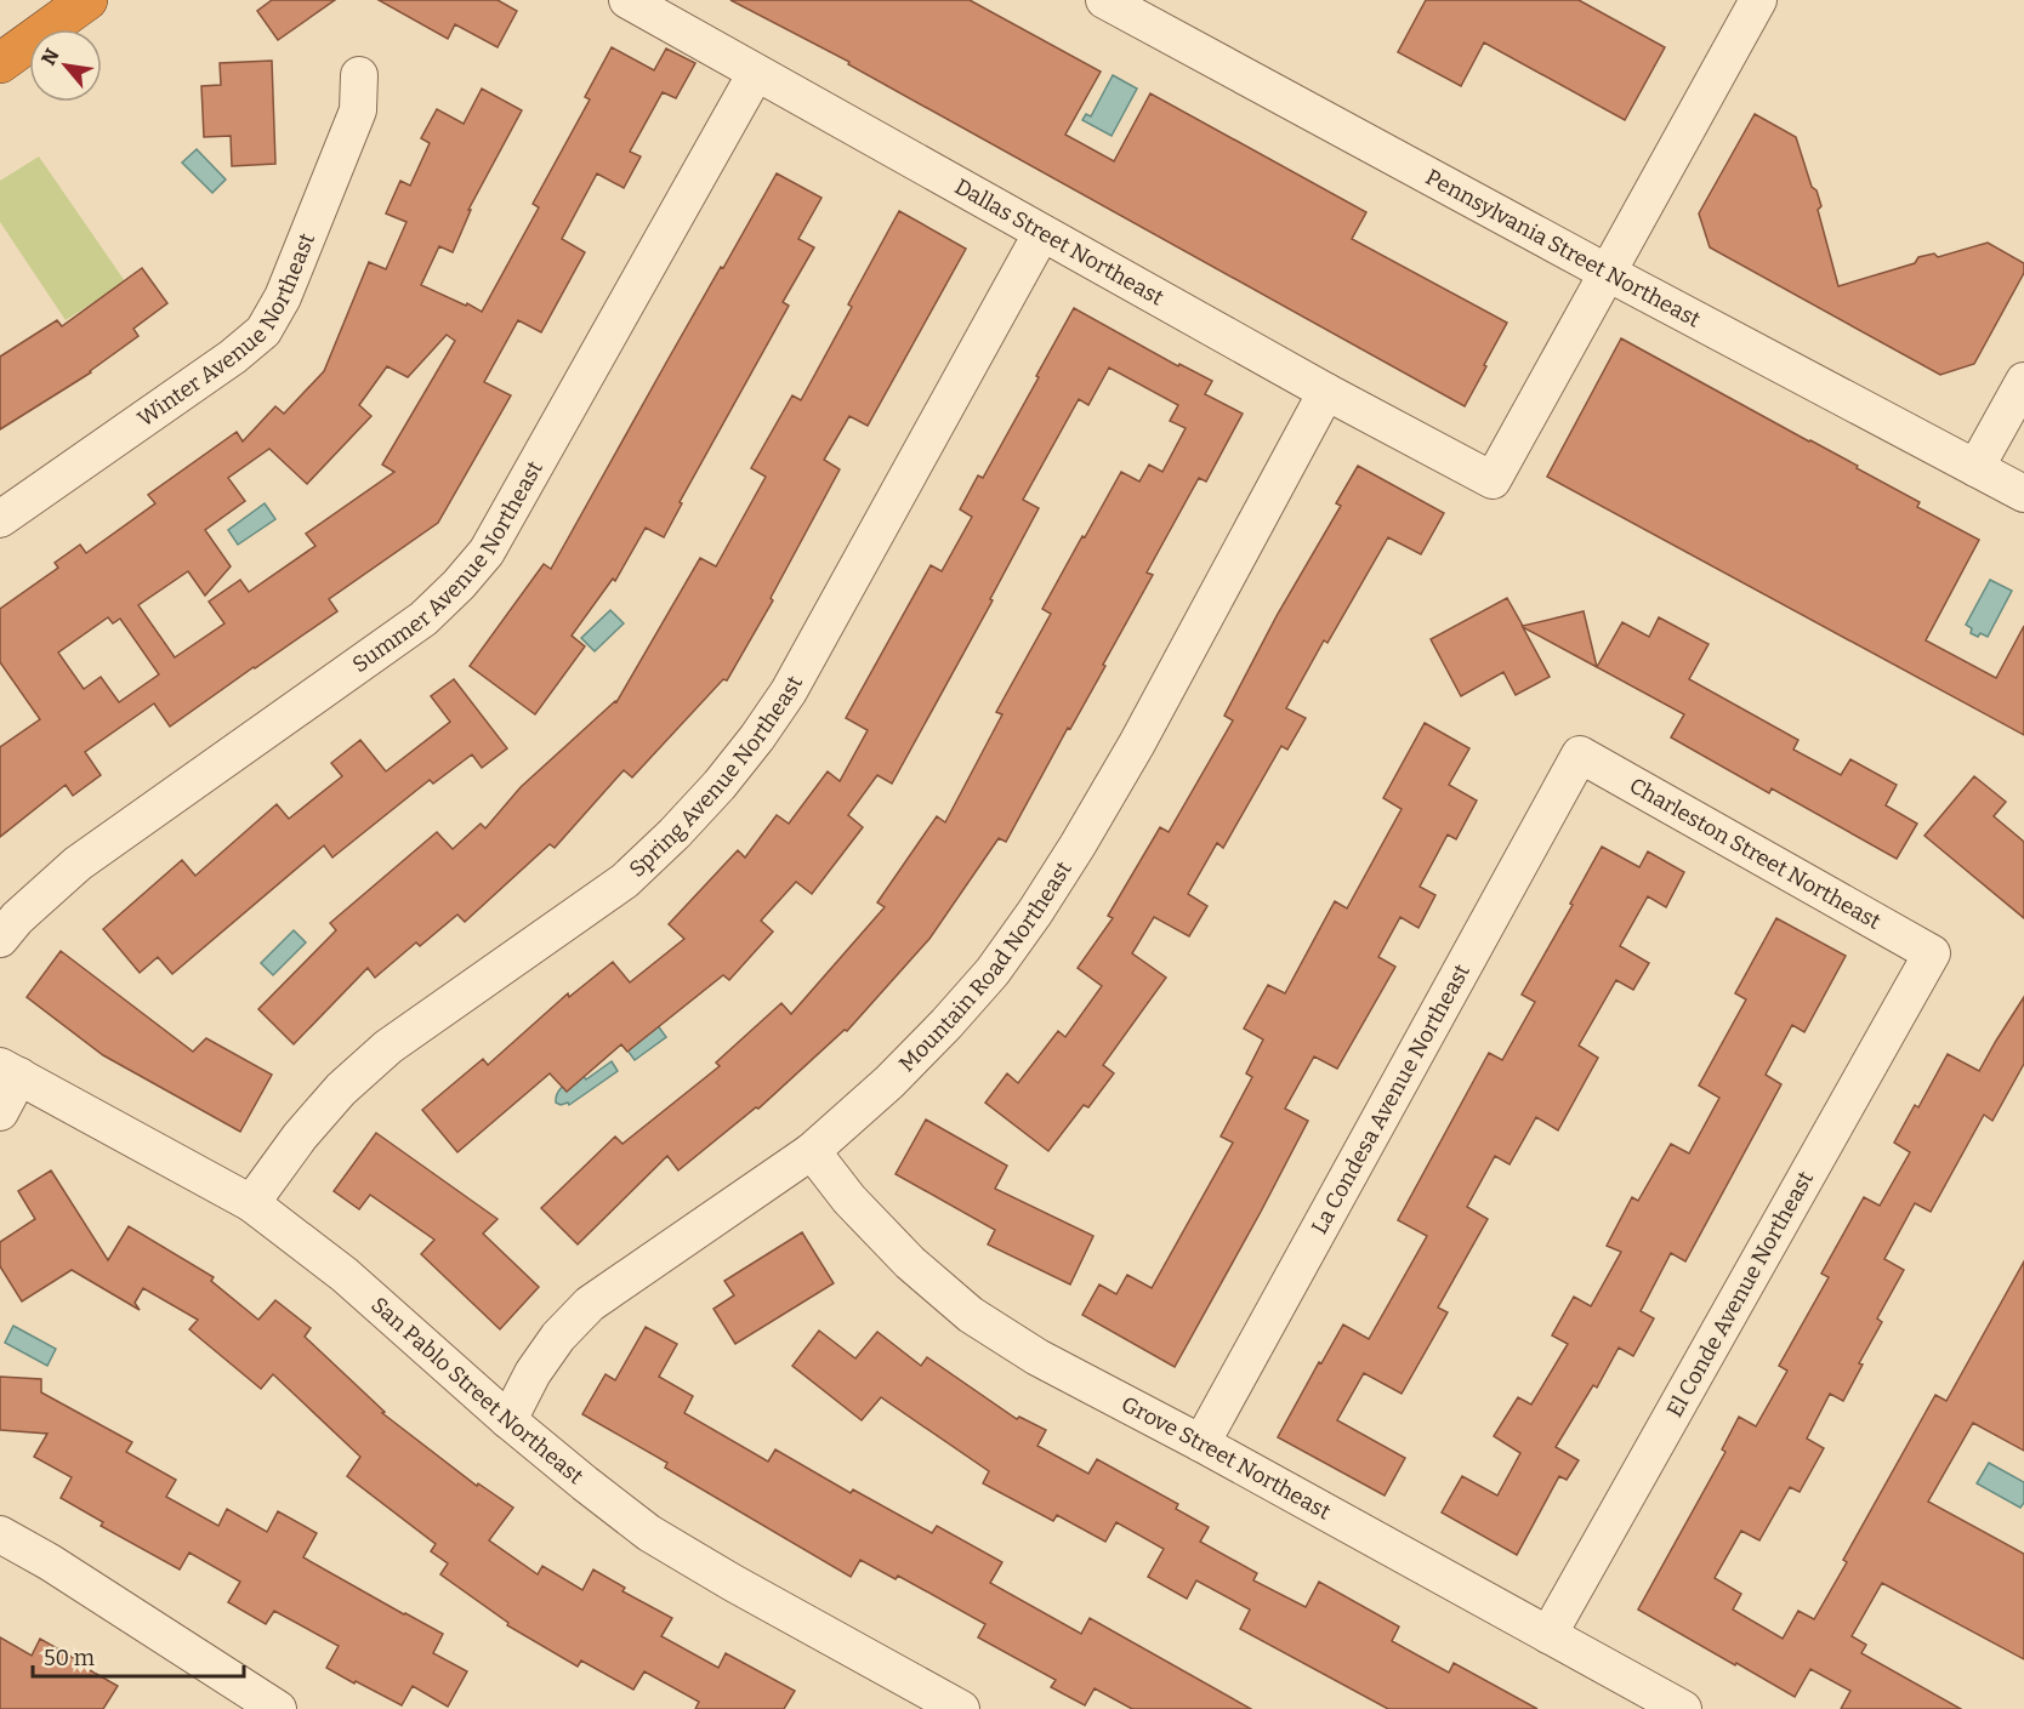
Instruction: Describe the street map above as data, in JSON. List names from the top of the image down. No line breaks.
{"streets":{"street":["Dallas Street Northeast","Pennsylvania Street Northeast","Winter Avenue Northeast","Summer Avenue Northeast","Spring Avenue Northeast","Charleston Street Northeast","Mountain Road Northeast","La Condesa Avenue Northeast","El Conde Avenue Northeast","San Pablo Street Northeast","Grove Street Northeast"]},"crossings":[["Dallas Street Northeast","Pennsylvania Street Northeast"],["Dallas Street Northeast","Summer Avenue Northeast"],["Dallas Street Northeast","Spring Avenue Northeast"],["Dallas Street Northeast","Mountain Road Northeast"],["Spring Avenue Northeast","San Pablo Street Northeast"],["Charleston Street Northeast","La Condesa Avenue Northeast"],["Charleston Street Northeast","El Conde Avenue Northeast"],["Mountain Road Northeast","San Pablo Street Northeast"],["Mountain Road Northeast","Grove Street Northeast"],["La Condesa Avenue Northeast","Grove Street Northeast"],["El Conde Avenue Northeast","Grove Street Northeast"]],"scale_bar":"50 m","north":"top left"}
